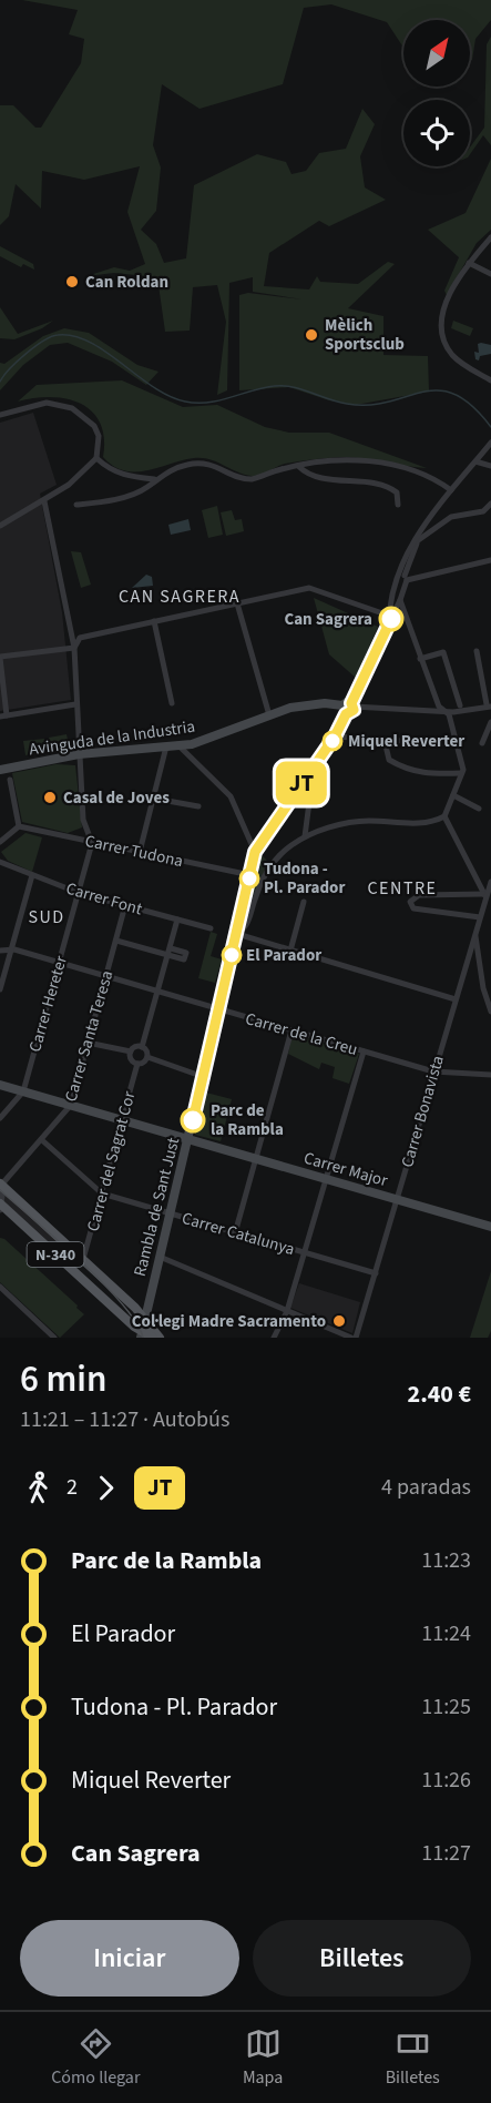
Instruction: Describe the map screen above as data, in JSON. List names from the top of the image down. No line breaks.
{"streets":{"main road":["N-340"],"street":["Avinguda de la Industria","Carrer Tudona","Carrer Font","Carrer Hereter","Carrer de la Creu","Carrer Santa Teresa","Carrer Bonavista","Carrer del Sagrat Cor","Carrer Major","Rambla de Sant Just","Carrer Catalunya"]},"crossings":[["Carrer Tudona","Carrer Hereter"],["Carrer Tudona","Rambla de Sant Just"],["Carrer Font","Carrer Hereter"],["Carrer Font","Carrer Santa Teresa"],["Carrer Hereter","Carrer de la Creu"],["Carrer Hereter","Carrer Major"],["Carrer de la Creu","Carrer Santa Teresa"],["Carrer de la Creu","Carrer Bonavista"],["Carrer de la Creu","Rambla de Sant Just"],["Carrer Santa Teresa","Carrer Major"],["Carrer Santa Teresa","Carrer Catalunya"],["Carrer Santa Teresa","N-340"],["Carrer Bonavista","Carrer Major"],["Carrer Bonavista","Carrer Catalunya"],["Carrer del Sagrat Cor","Carrer Major"],["Carrer del Sagrat Cor","Carrer Catalunya"],["Carrer del Sagrat Cor","N-340"],["Carrer Major","Rambla de Sant Just"],["Rambla de Sant Just","Carrer Catalunya"],["Rambla de Sant Just","N-340"]],"districts":["CAN SAGRERA","CENTRE","SUD"],"places":["Can Roldan","Mèlich Sportsclub","Can Sagrera","Miquel Reverter","Casal de Joves","Tudona - Pl. Parador","El Parador","Parc de la Rambla","Col·legi Madre Sacramento"],"lines":["bus line JT"],"north":"top right","page":{"on_map":"JT","heading":["6 min","11:21 – 11:27 · Autobús","2.40 €"],"legs":["2","JT","4 paradas"],"list":[{"name":"Parc de la Rambla","value":"11:23"},{"name":"El Parador","value":"11:24"},{"name":"Tudona - Pl. Parador","value":"11:25"},{"name":"Miquel Reverter","value":"11:26"},{"name":"Can Sagrera","value":"11:27"}],"buttons":["Iniciar","Billetes"],"tabs":["Cómo llegar","Mapa","Billetes"]}}
